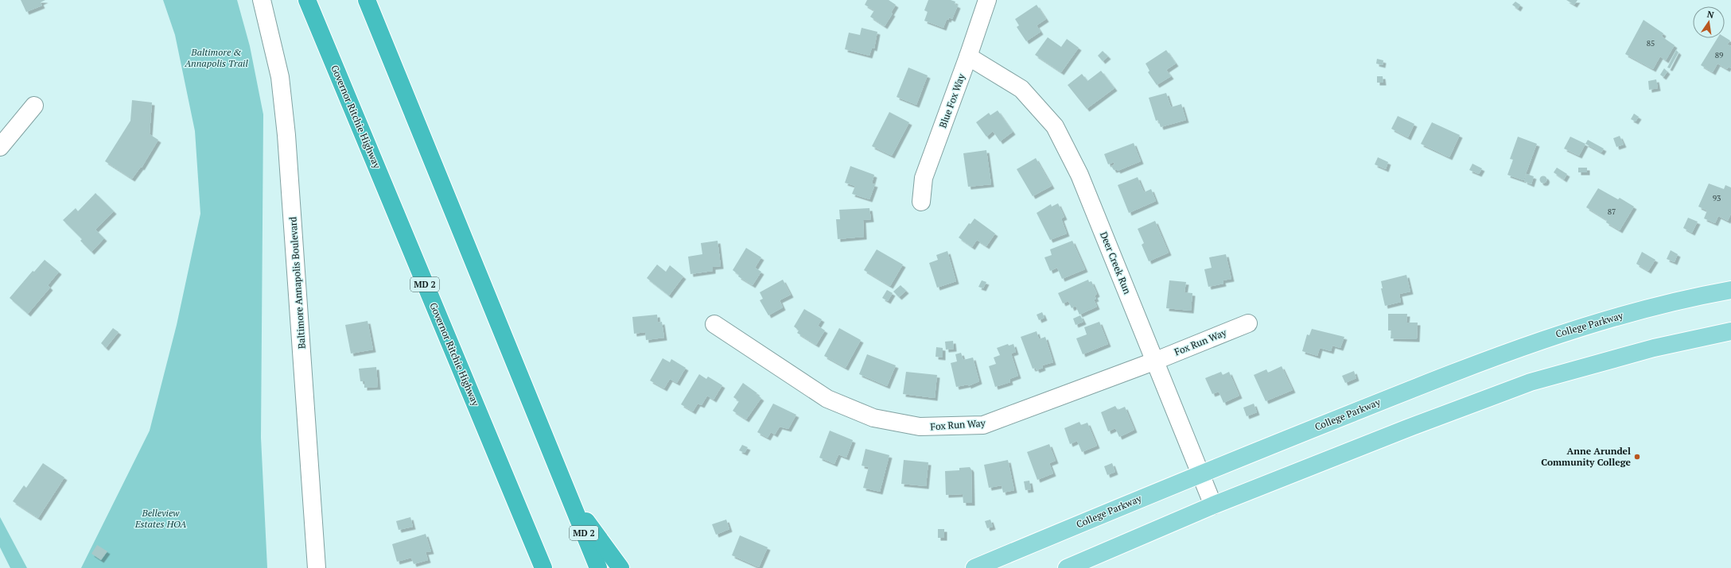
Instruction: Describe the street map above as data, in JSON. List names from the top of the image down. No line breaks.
{"streets":{"highway":["Governor Ritchie Highway","MD 2"],"main road":["College Parkway"],"street":["Blue Fox Way","Deer Creek Run","Baltimore Annapolis Boulevard","Fox Run Way"]},"crossings":[["Blue Fox Way","Deer Creek Run"],["Deer Creek Run","College Parkway"],["Deer Creek Run","Fox Run Way"]],"parks":["Baltimore & Annapolis Trail","Belleview Estates HOA"],"places":["Anne Arundel Community College"],"house_numbers":["85","89","93","87"],"north":"top"}
